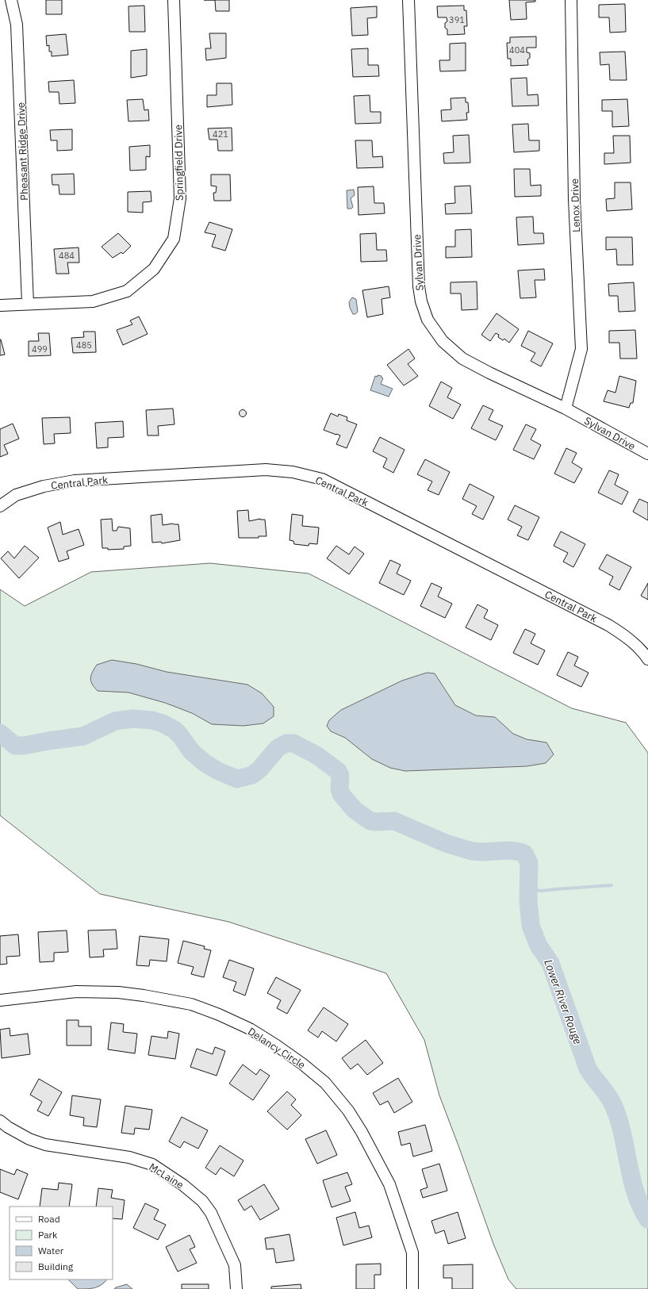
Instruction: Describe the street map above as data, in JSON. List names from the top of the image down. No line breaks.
{"streets":{"street":["Pheasant Ridge Drive","Springfield Drive","Lenox Drive","Sylvan Drive","Central Park","Delancy Circle","McLaine"]},"crossings":[["Pheasant Ridge Drive","Springfield Drive"],["Lenox Drive","Sylvan Drive"]],"water":["Lower River Rouge"],"house_numbers":["391","404","421","484","485","499"],"legend":["Road","Park","Water","Building"]}
